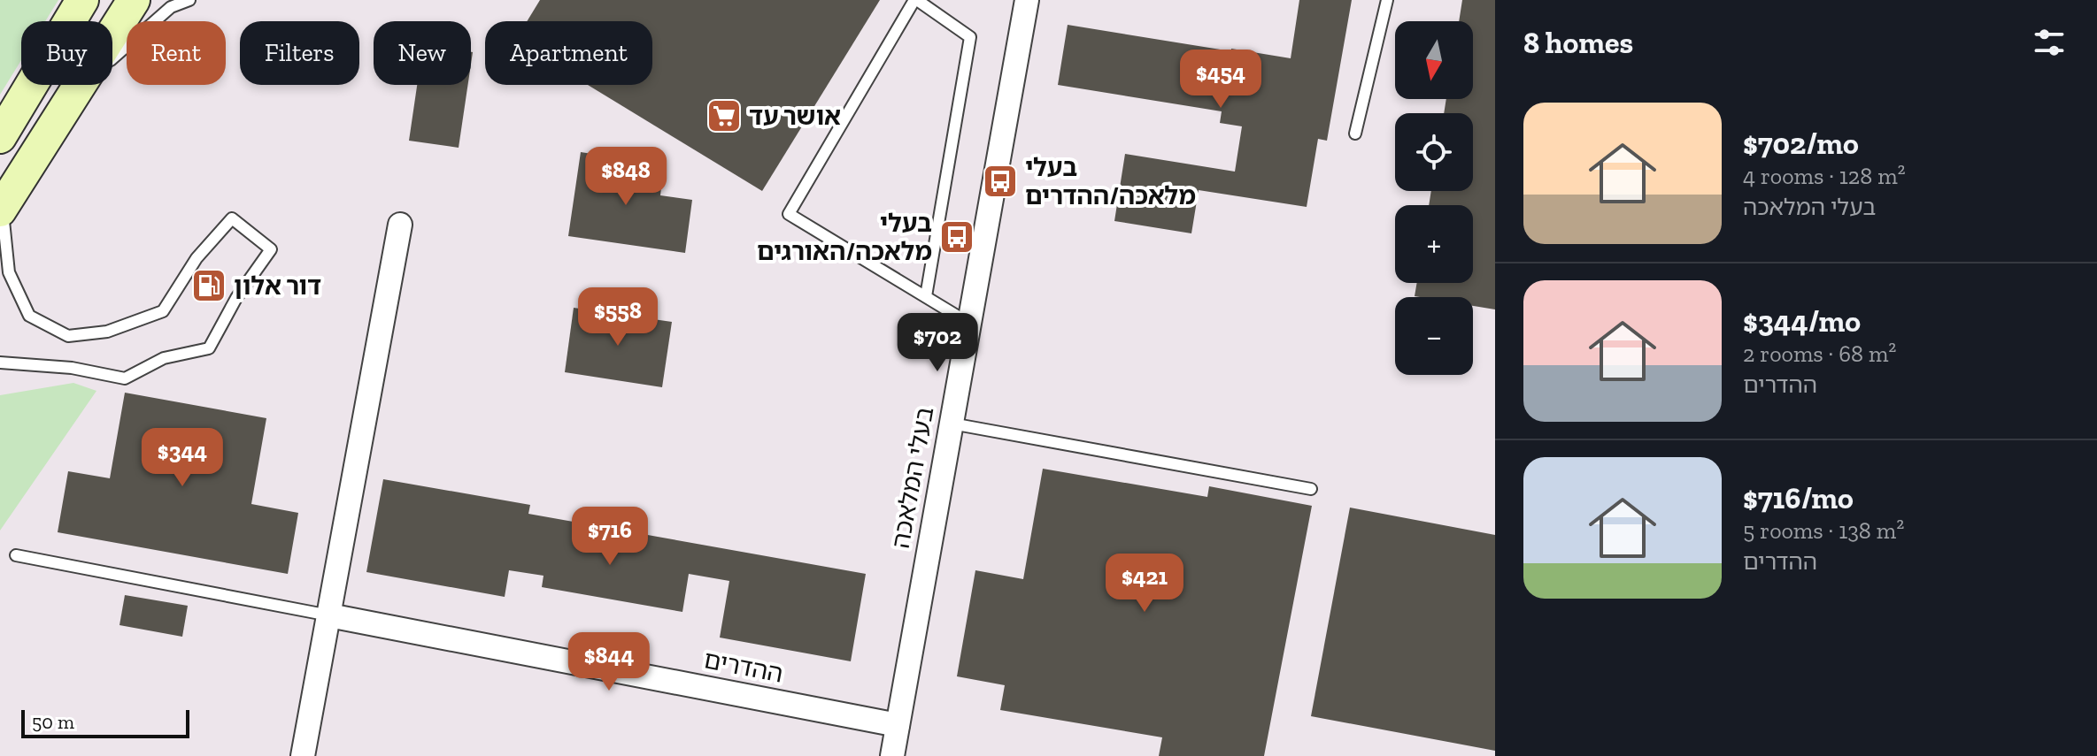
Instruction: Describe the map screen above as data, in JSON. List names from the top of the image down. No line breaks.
{"streets":{"street":["בעלי המלאכה","ההדרים"]},"crossings":[["בעלי המלאכה","ההדרים"]],"places":{"supermarket":["אושר עד"],"bus stop":["בעלי מלאכה/ההדרים","בעלי מלאכה/האורגים"],"fuel station":["דור אלון"]},"scale_bar":"50 m","north":"bottom","page":{"heading":"8 homes","map_buttons":["+","−"],"chip":["Buy","Rent","Filters","New","Apartment"],"price":["$454","$848","$558","$702","$344","$716","$421","$844"],"list":[{"name":"$702/mo","note":"4 rooms · 128 m² · בעלי המלאכה"},{"name":"$344/mo","note":"2 rooms · 68 m² · ההדרים"},{"name":"$716/mo","note":"5 rooms · 138 m² · ההדרים"}],"scale":"50 m"}}
